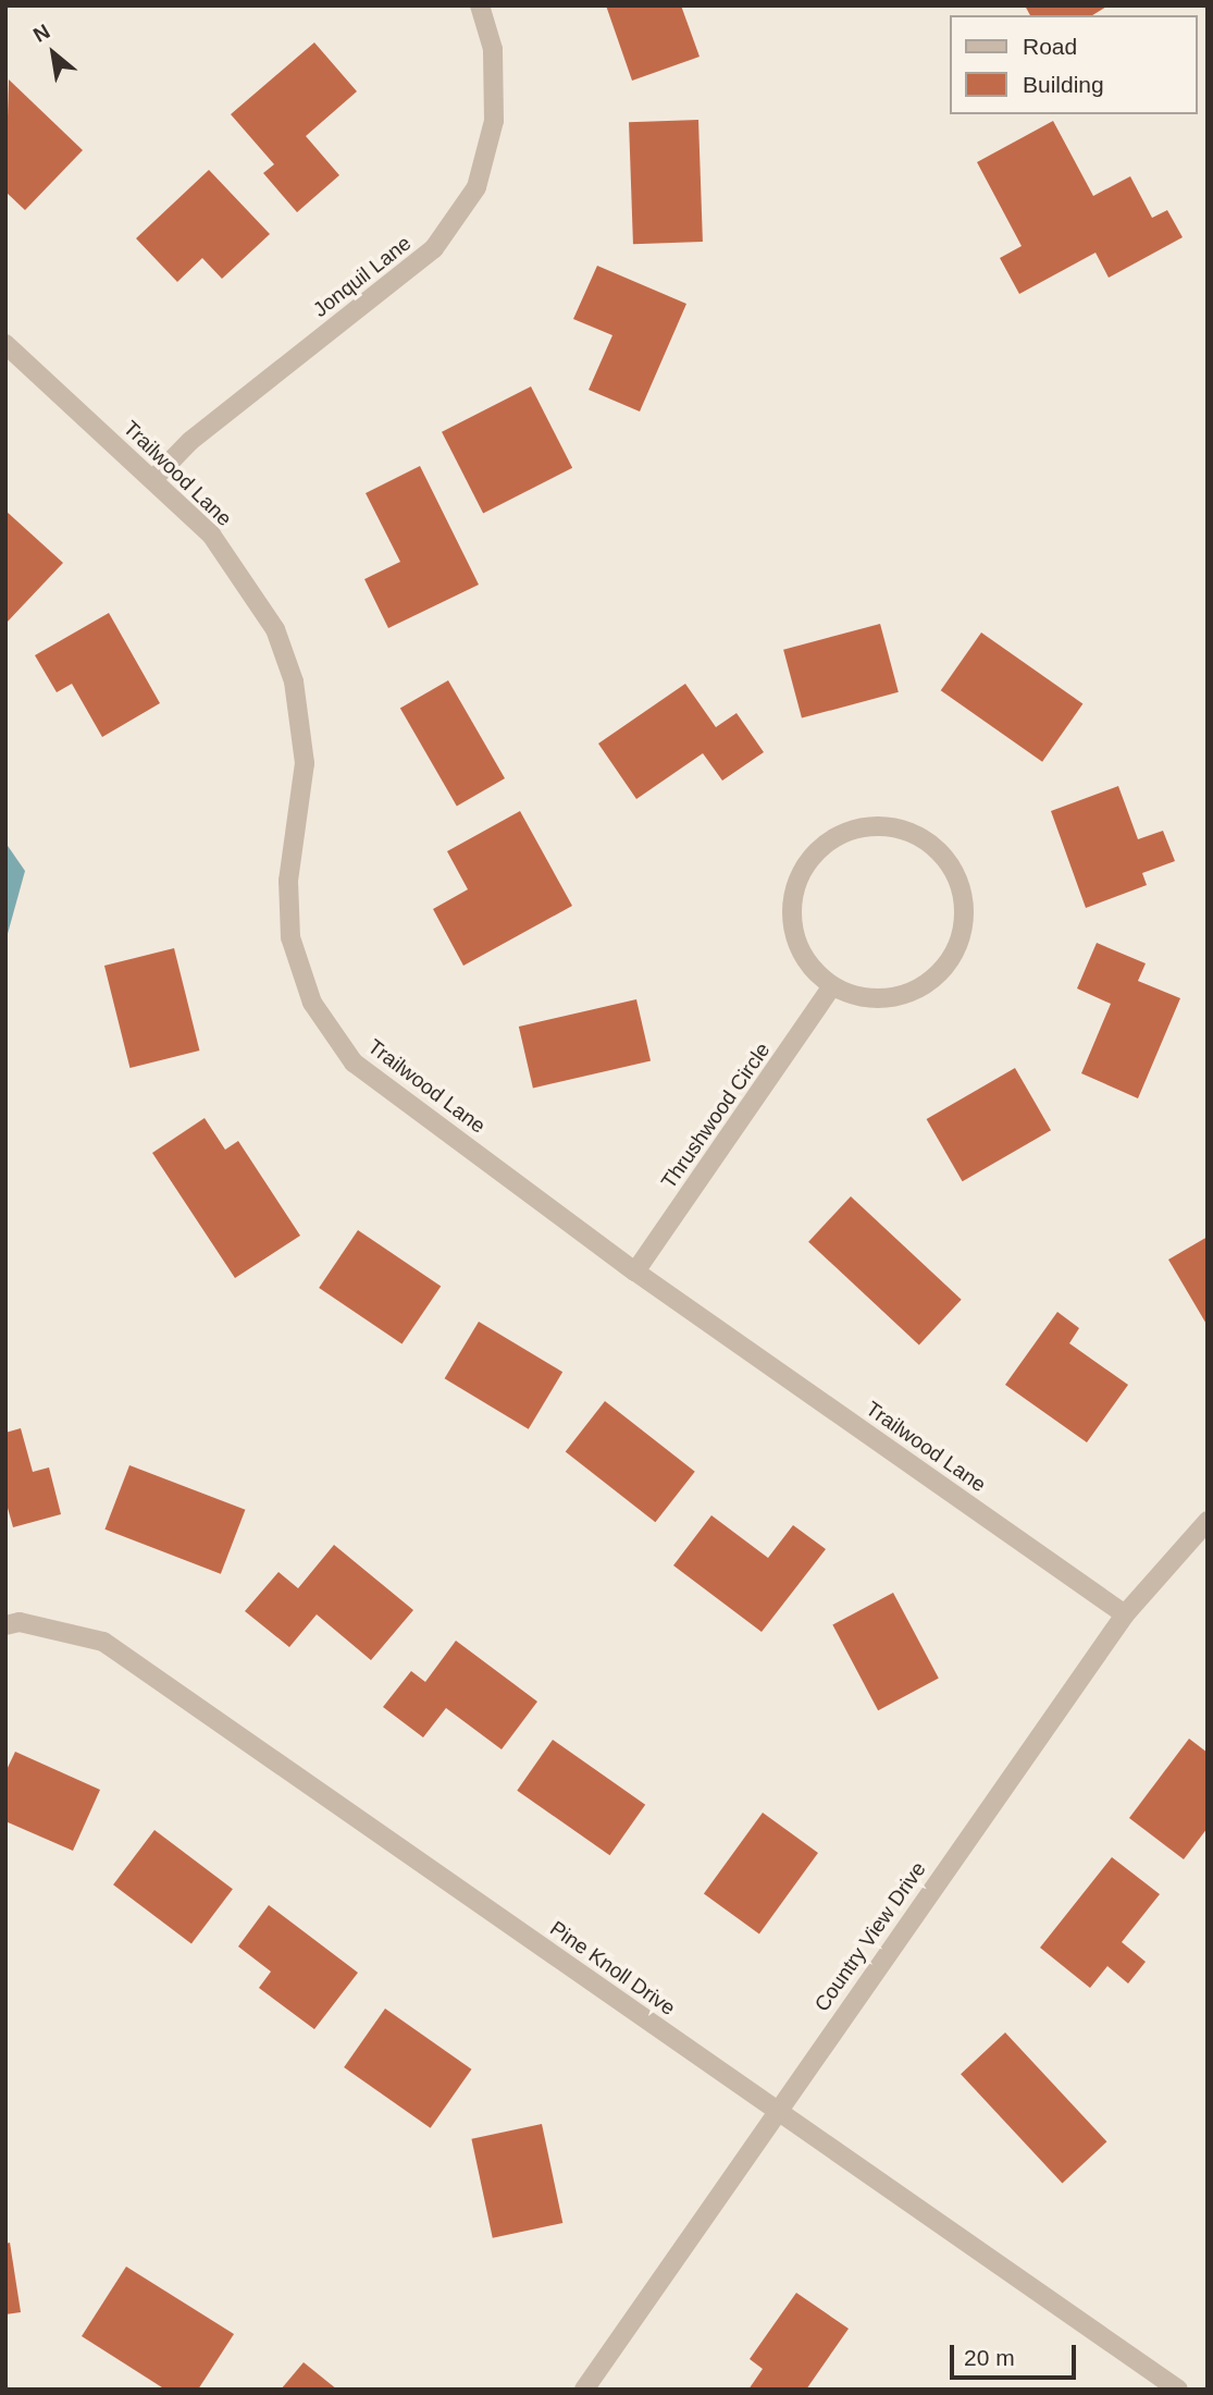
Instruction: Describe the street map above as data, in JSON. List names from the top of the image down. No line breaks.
{"streets":{"street":["Jonquil Lane","Trailwood Lane","Thrushwood Circle","Country View Drive","Pine Knoll Drive"]},"crossings":[["Jonquil Lane","Trailwood Lane"],["Trailwood Lane","Thrushwood Circle"],["Trailwood Lane","Country View Drive"],["Country View Drive","Pine Knoll Drive"]],"legend":["Road","Building"],"scale_bar":"20 m","north":"top left"}
